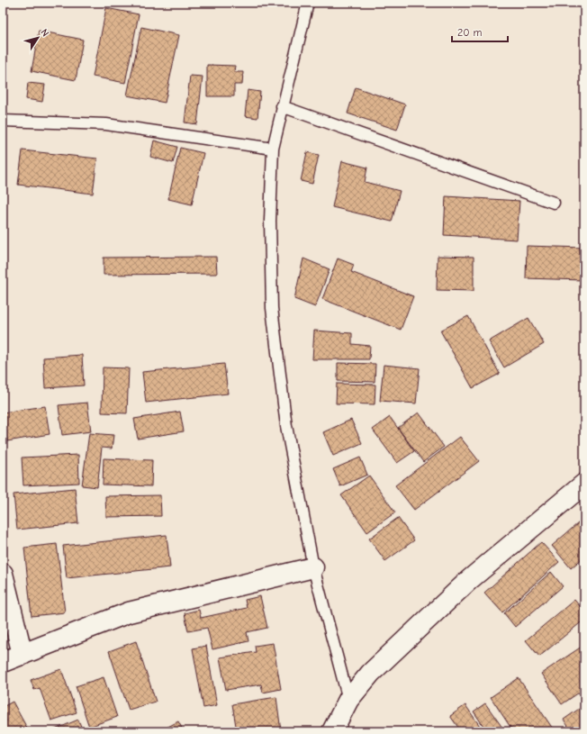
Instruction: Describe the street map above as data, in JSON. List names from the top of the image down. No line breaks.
{"scale_bar":"20 m","north":"top right"}
